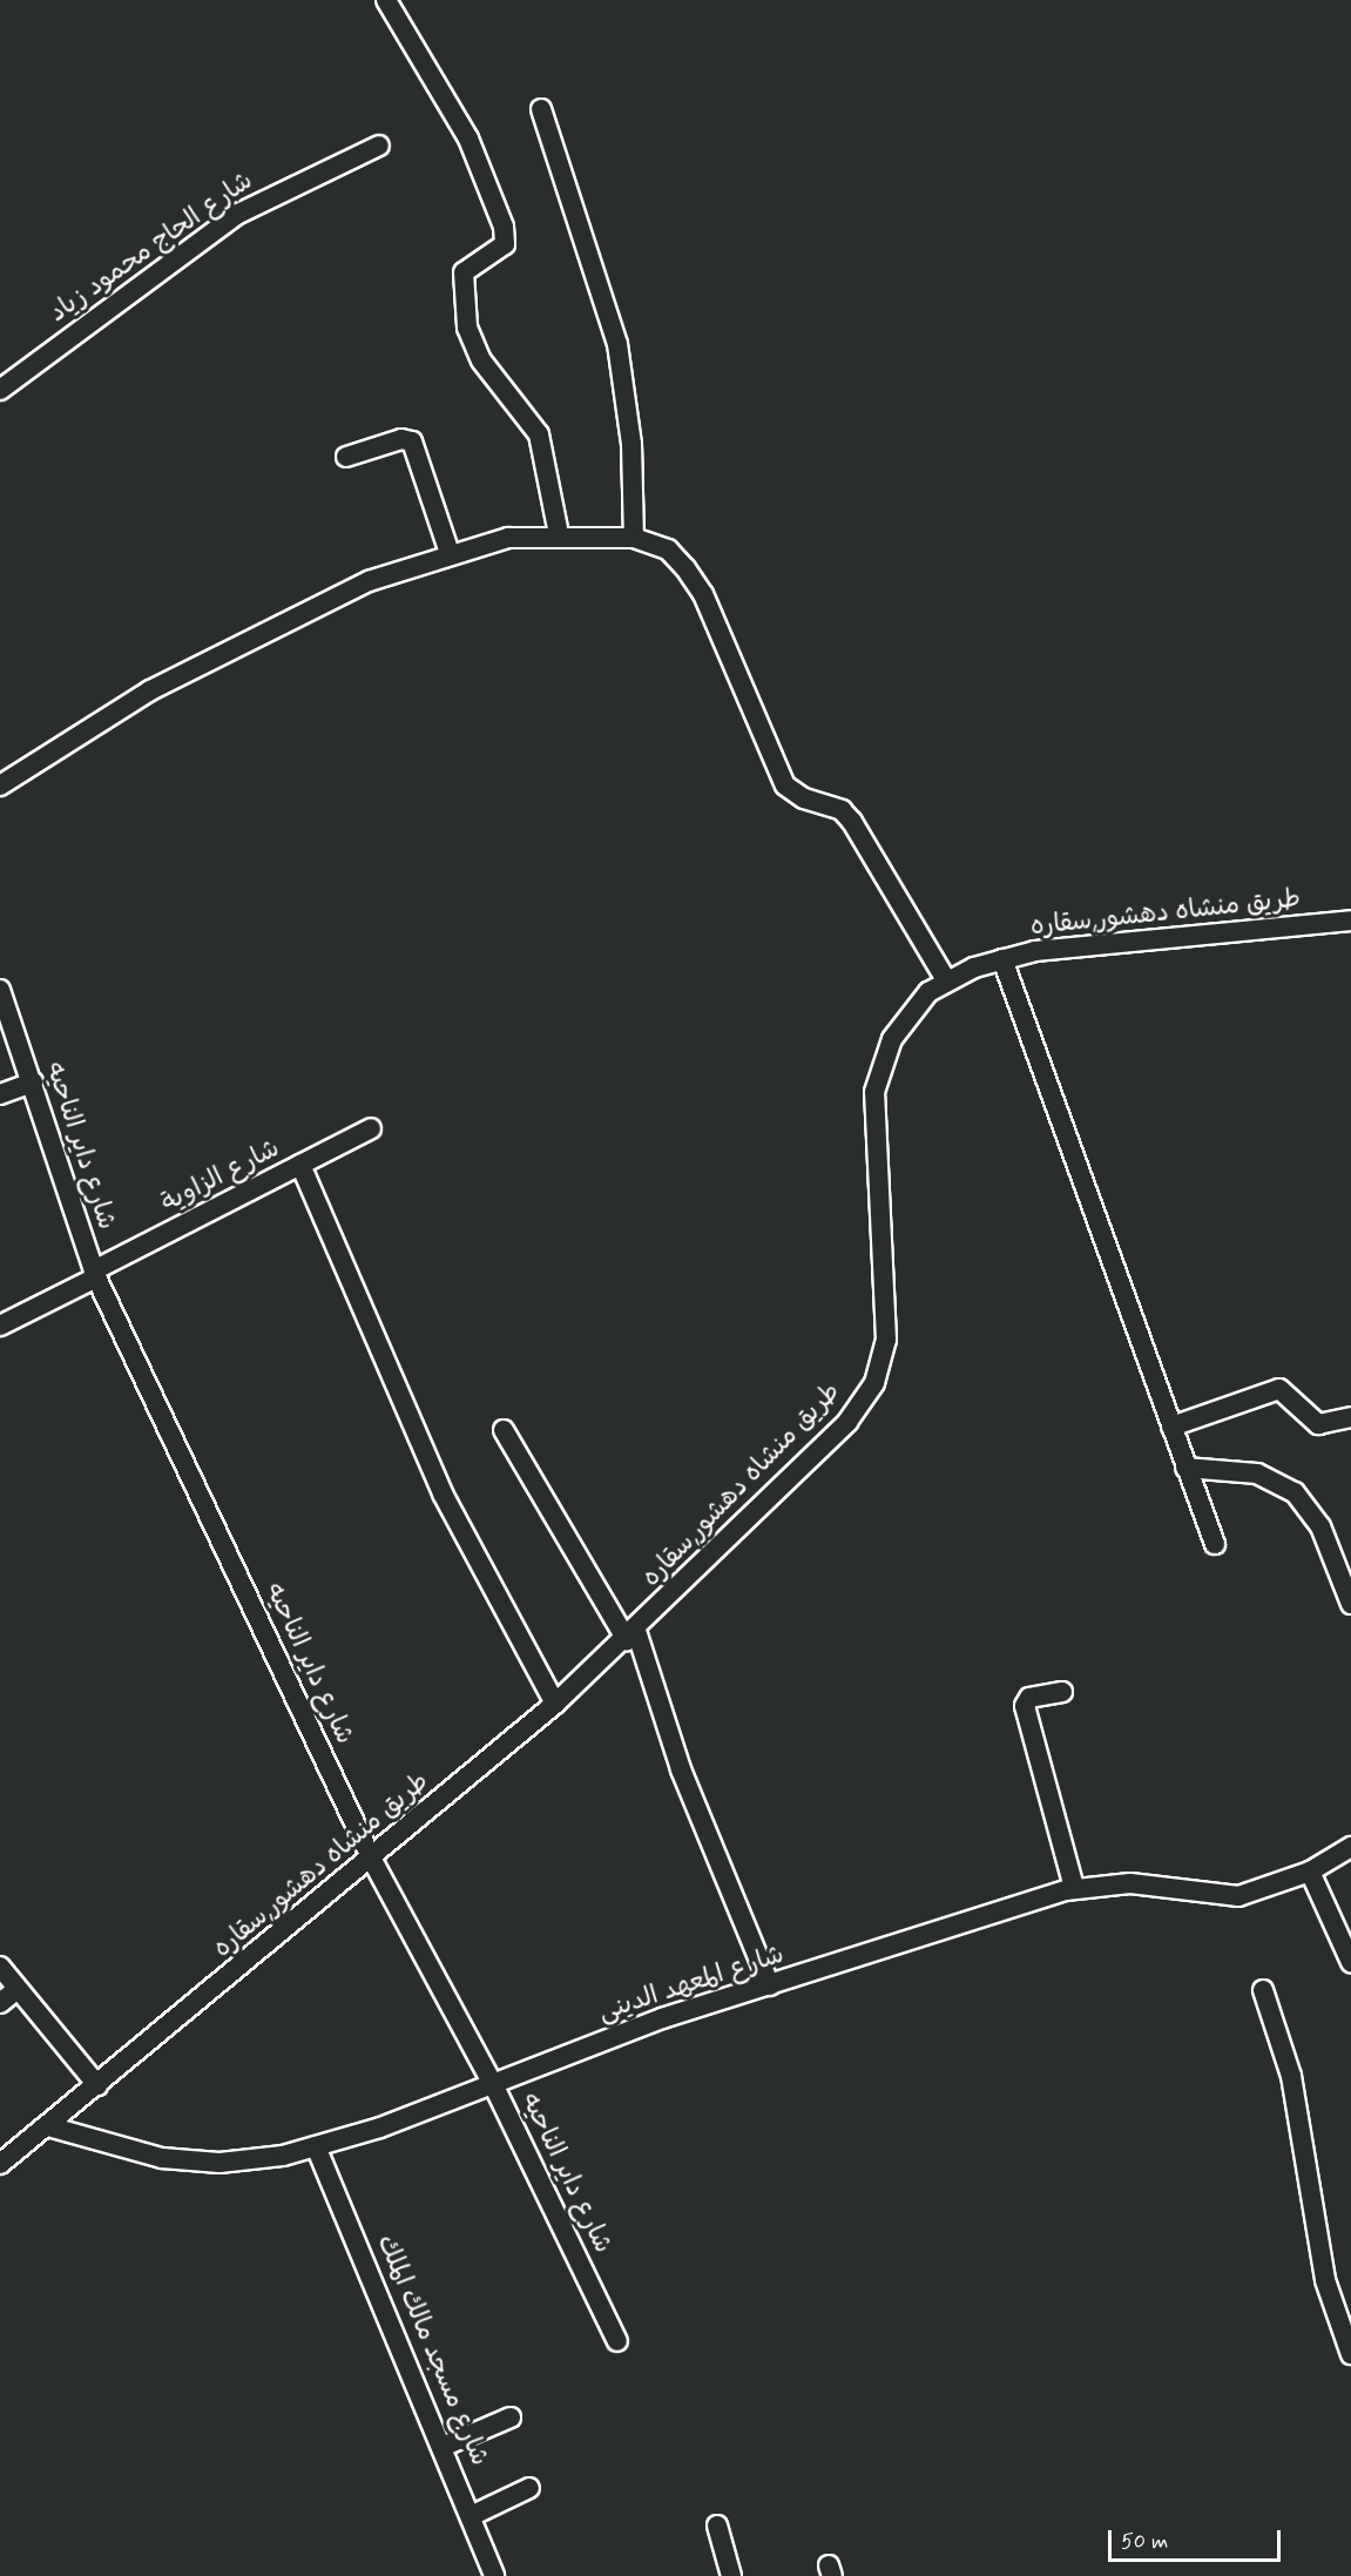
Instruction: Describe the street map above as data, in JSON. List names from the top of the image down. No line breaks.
{"streets":{"street":["شارع الحاج محمود زياد","طريق منشاه دهشور,سقاره","شارع داير الناحيه","شارع الزاوية","شارع المعهد الدينى","شارع مسجد مالك الملك"]},"crossings":[["طريق منشاه دهشور,سقاره","شارع داير الناحيه"],["طريق منشاه دهشور,سقاره","شارع المعهد الدينى"],["شارع داير الناحيه","شارع الزاوية"],["شارع داير الناحيه","شارع المعهد الدينى"],["شارع المعهد الدينى","شارع مسجد مالك الملك"]],"scale_bar":"50 m"}
